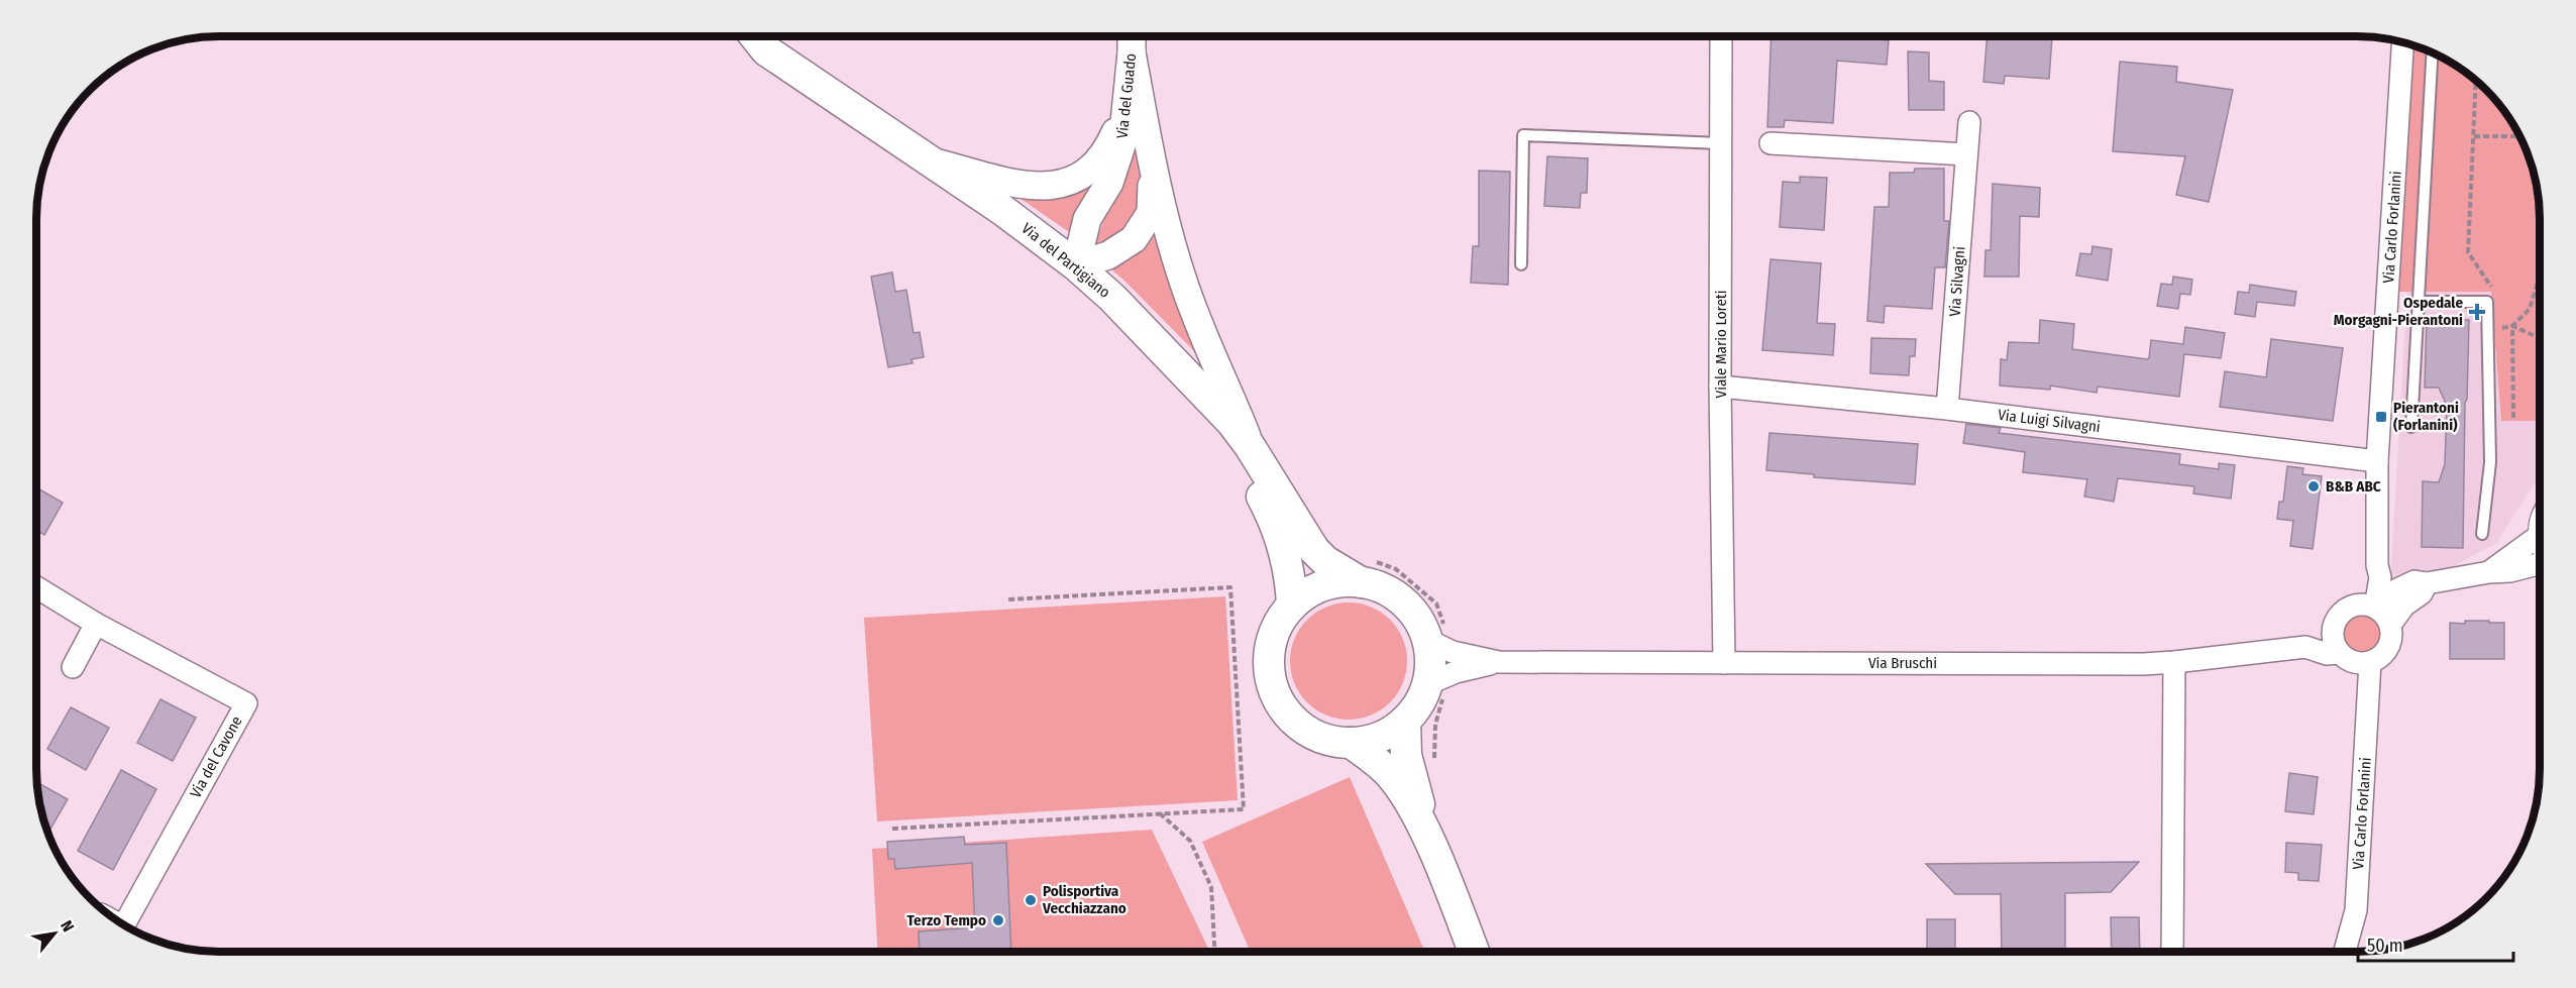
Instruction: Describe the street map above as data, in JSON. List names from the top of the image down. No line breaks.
{"streets":{"main road":["Via del Partigiano"],"street":["Via del Guado","Via Carlo Forlanini","Via Silvagni","Viale Mario Loreti","Via Luigi Silvagni","Via Bruschi","Via del Cavone"]},"crossings":[["Via del Guado","Via del Partigiano"],["Via Carlo Forlanini","Via Luigi Silvagni"],["Via Carlo Forlanini","Via Bruschi"],["Via del Partigiano","Via Bruschi"],["Via Silvagni","Via Luigi Silvagni"],["Viale Mario Loreti","Via Luigi Silvagni"],["Viale Mario Loreti","Via Bruschi"]],"places":{"health":["Ospedale Morgagni-Pierantoni"],"transit":["Pierantoni (Forlanini)"],"other":["B&B ABC","Polisportiva Vecchiazzano","Terzo Tempo"]},"scale_bar":"50 m","north":"top right"}
